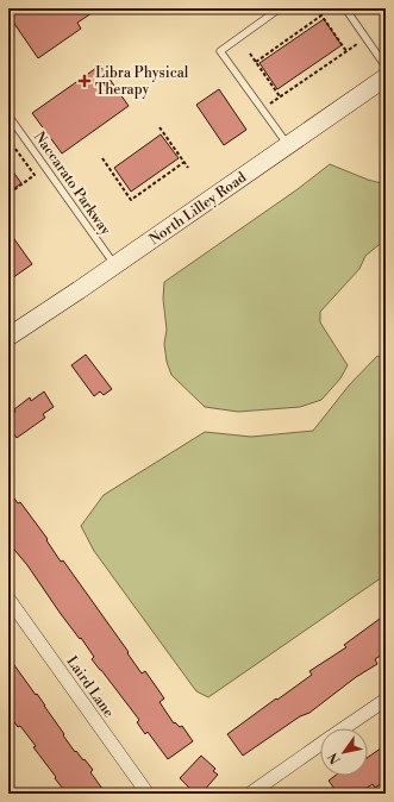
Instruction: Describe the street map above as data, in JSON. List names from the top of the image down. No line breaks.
{"streets":{"street":["North Lilley Road","Laird Lane"],"lane":["Naccarato Parkway"]},"crossings":[["Naccarato Parkway","North Lilley Road"]],"places":{"health":["Libra Physical Therapy"]},"north":"bottom left"}
